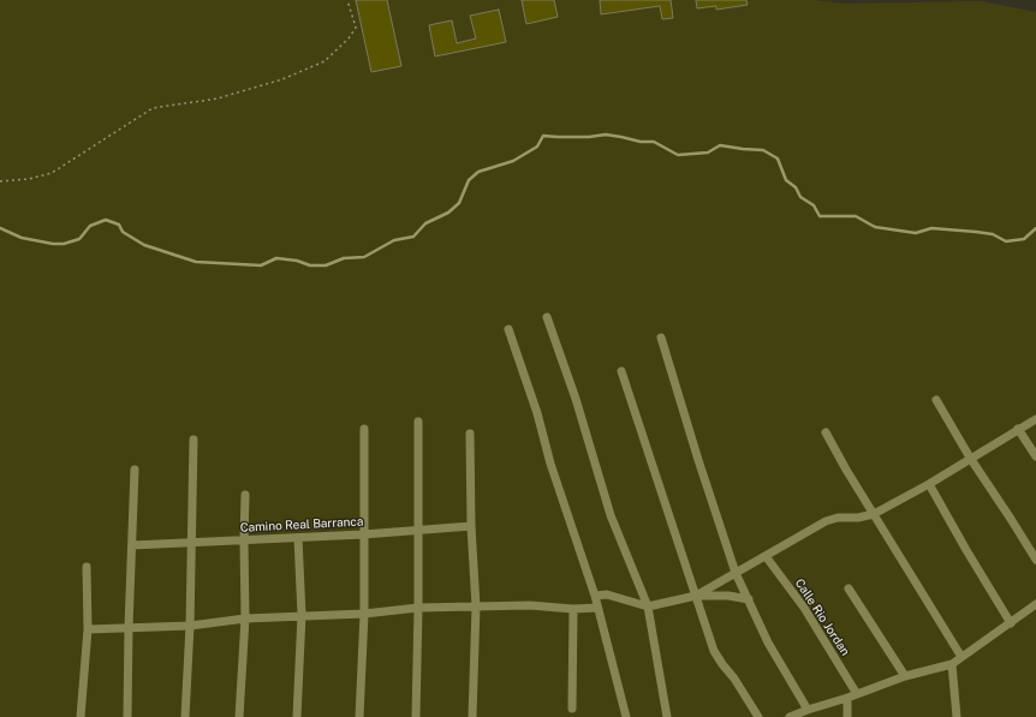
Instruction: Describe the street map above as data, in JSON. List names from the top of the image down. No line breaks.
{"streets":{"street":["Camino Real Barranca","Calle Rio Jordan"]}}
